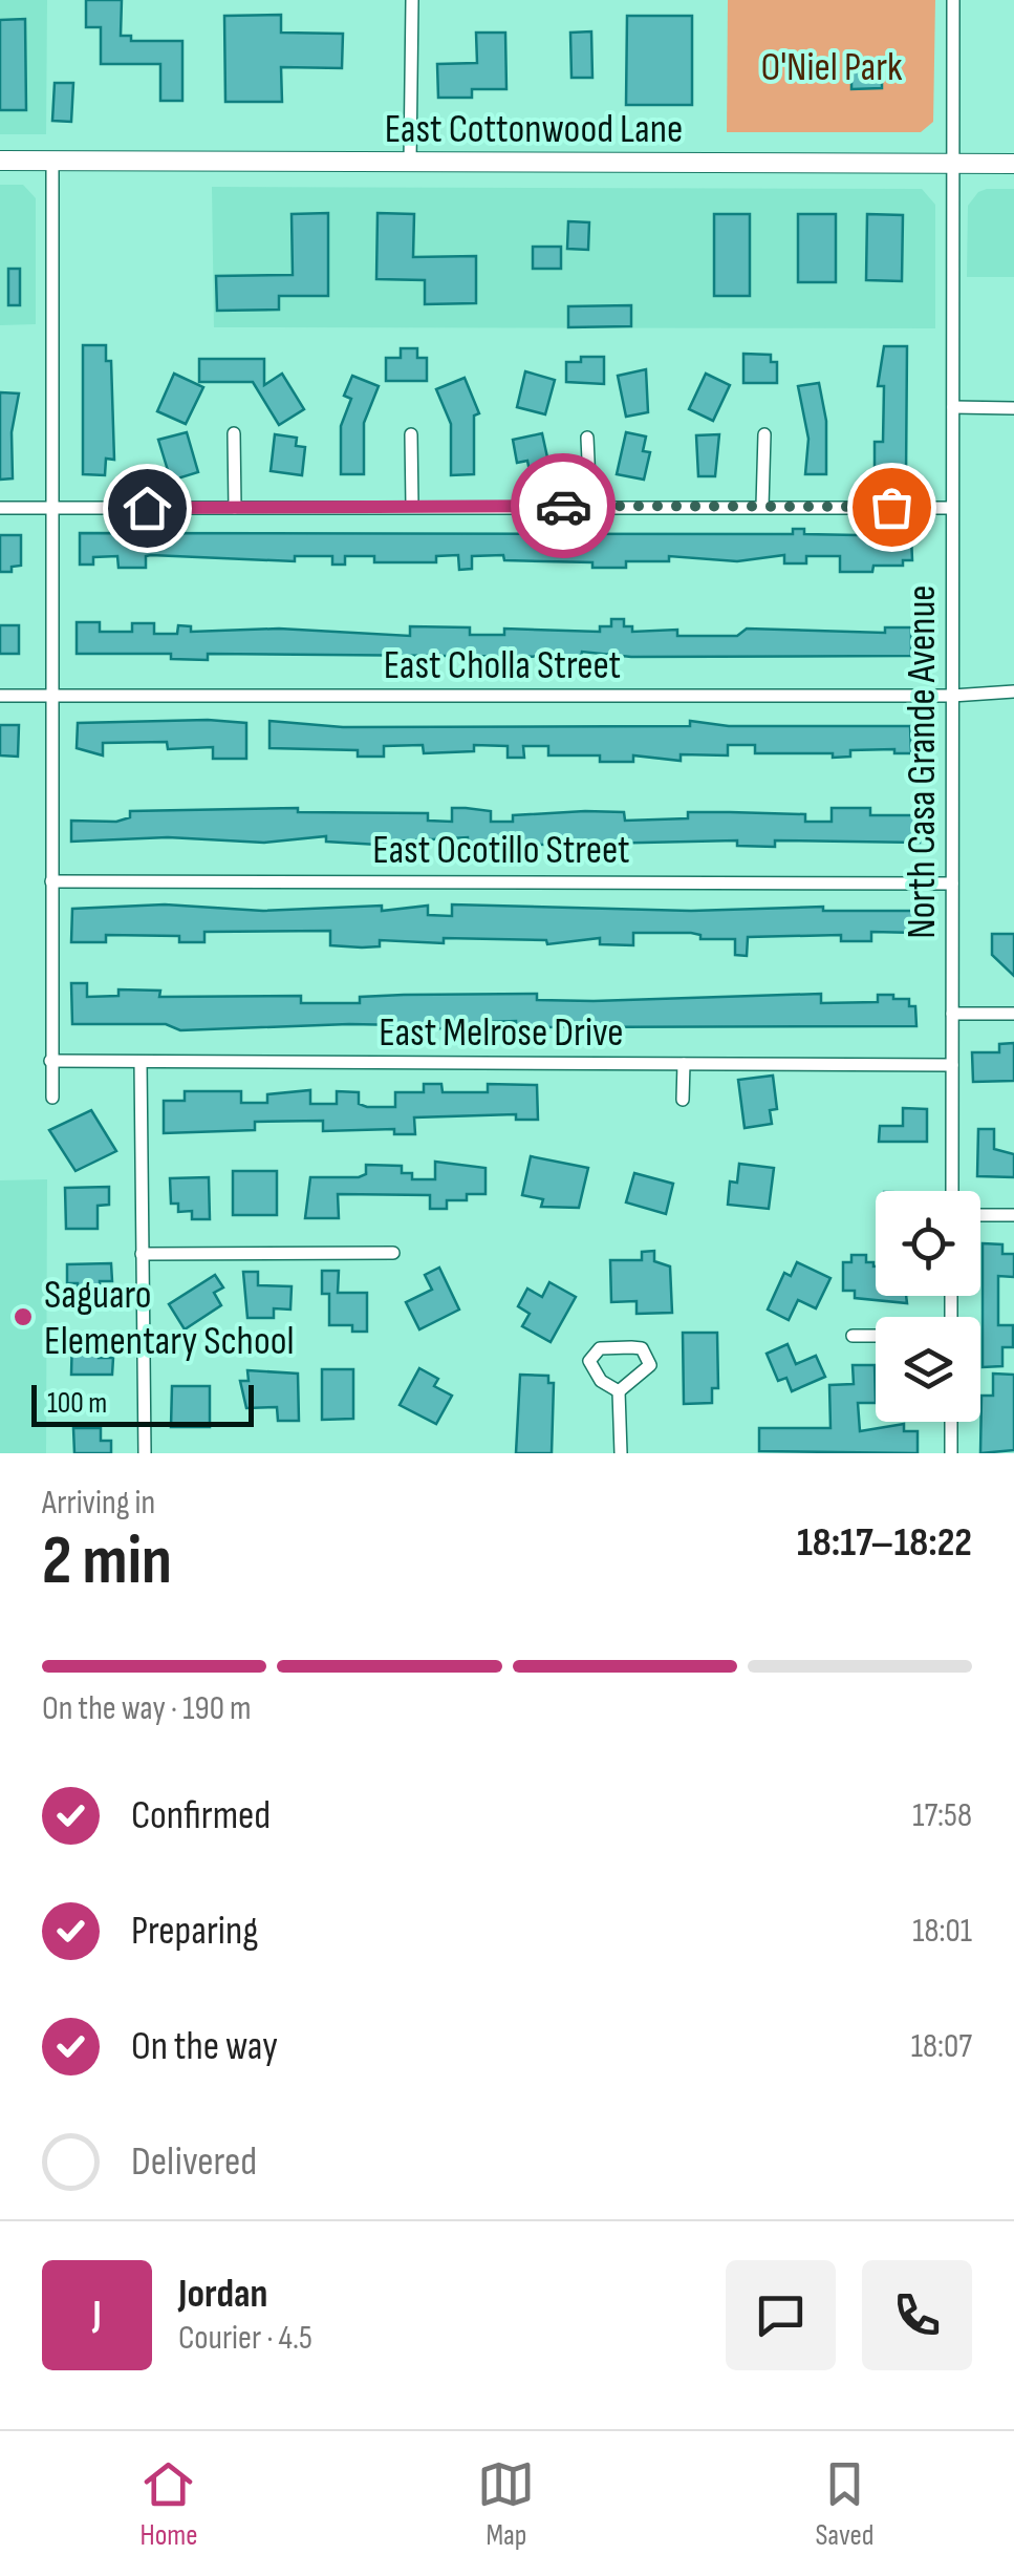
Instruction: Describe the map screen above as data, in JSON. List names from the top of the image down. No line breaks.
{"streets":{"main road":["East Cottonwood Lane"],"street":["East Cholla Street","North Casa Grande Avenue","East Ocotillo Street","East Melrose Drive"]},"crossings":[["East Cottonwood Lane","North Casa Grande Avenue"],["East Cholla Street","North Casa Grande Avenue"],["North Casa Grande Avenue","East Ocotillo Street"],["North Casa Grande Avenue","East Melrose Drive"]],"parks":["O'Niel Park"],"places":["Saguaro Elementary School"],"scale_bar":"100 m","page":{"scale":"100 m","heading":["2 min","Arriving in","18:17–18:22"],"panel":["Jordan","Courier · 4.5"],"bar":"On the way · 190 m","list":[["Confirmed","17:58"],["Preparing","18:01"],["On the way","18:07"],"Delivered"],"round":"J","tabs":["Home","Map","Saved"]}}
